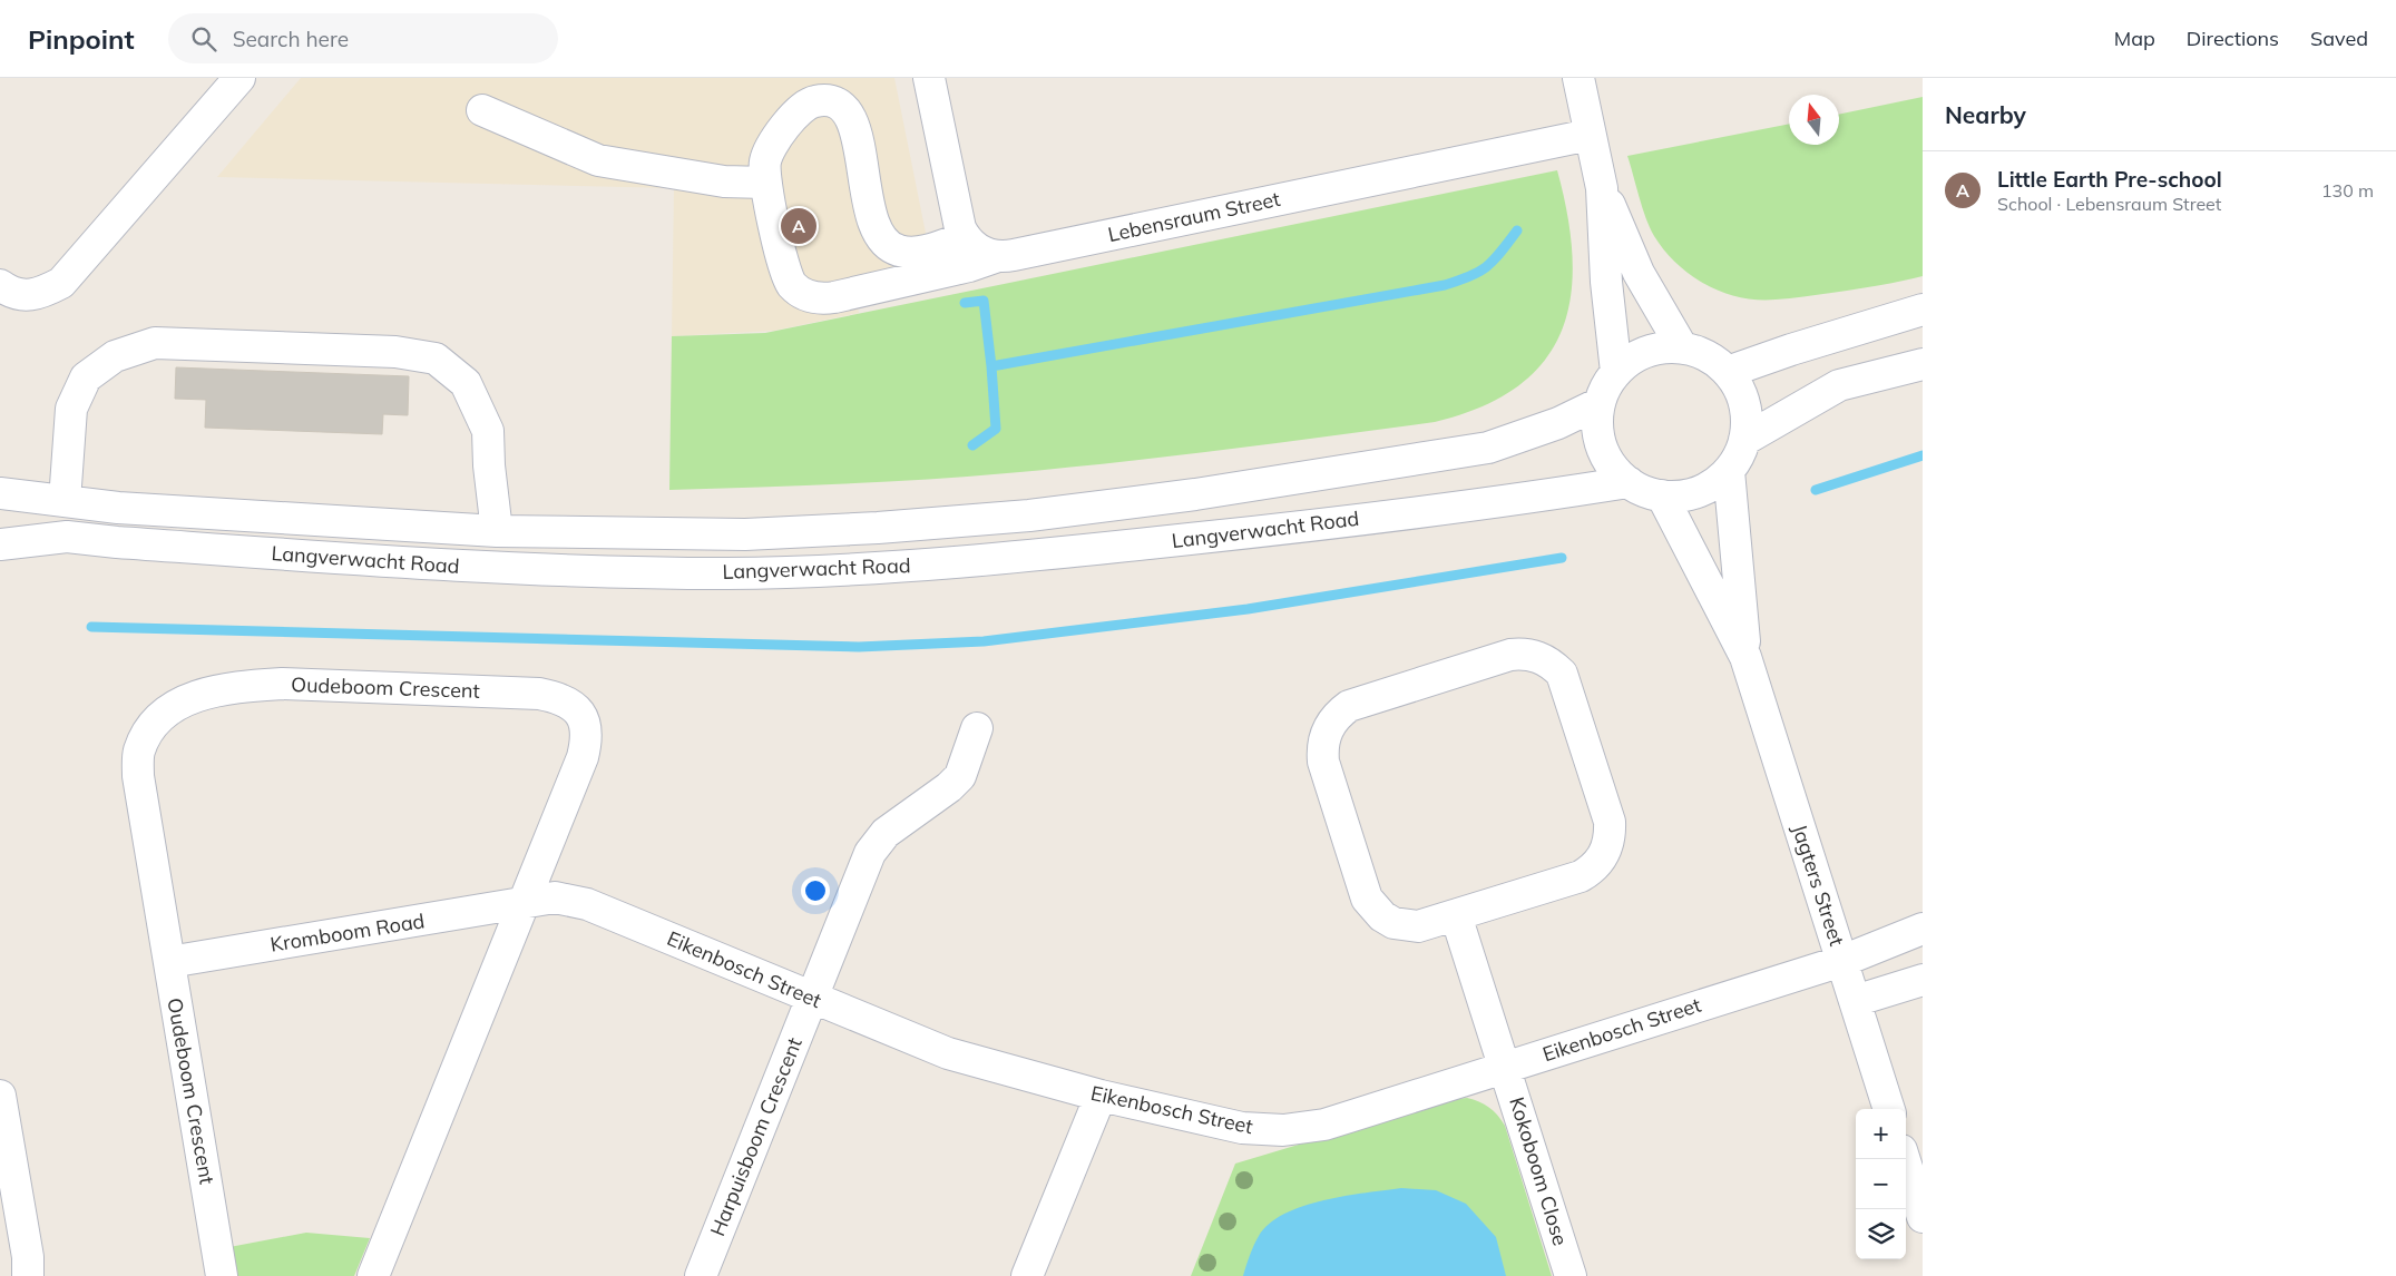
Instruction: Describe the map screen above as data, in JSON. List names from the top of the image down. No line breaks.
{"streets":{"street":["Lebensraum Street","Langverwacht Road","Oudeboom Crescent","Jagters Street","Kromboom Road","Eikenbosch Street","Harpuisboom Crescent","Kokoboom Close"]},"crossings":[["Langverwacht Road","Jagters Street"],["Oudeboom Crescent","Kromboom Road"],["Oudeboom Crescent","Eikenbosch Street"],["Jagters Street","Eikenbosch Street"],["Kromboom Road","Eikenbosch Street"],["Eikenbosch Street","Harpuisboom Crescent"],["Eikenbosch Street","Kokoboom Close"]],"north":"top","page":{"header":"Pinpoint","search":"Search here","nav":["Map","Directions","Saved"],"heading":"Nearby","list":[{"mark":"A","name":"Little Earth Pre-school","note":"School · Lebensraum Street","value":"130 m"}],"pins":"A","map_buttons":["+","−"]}}
